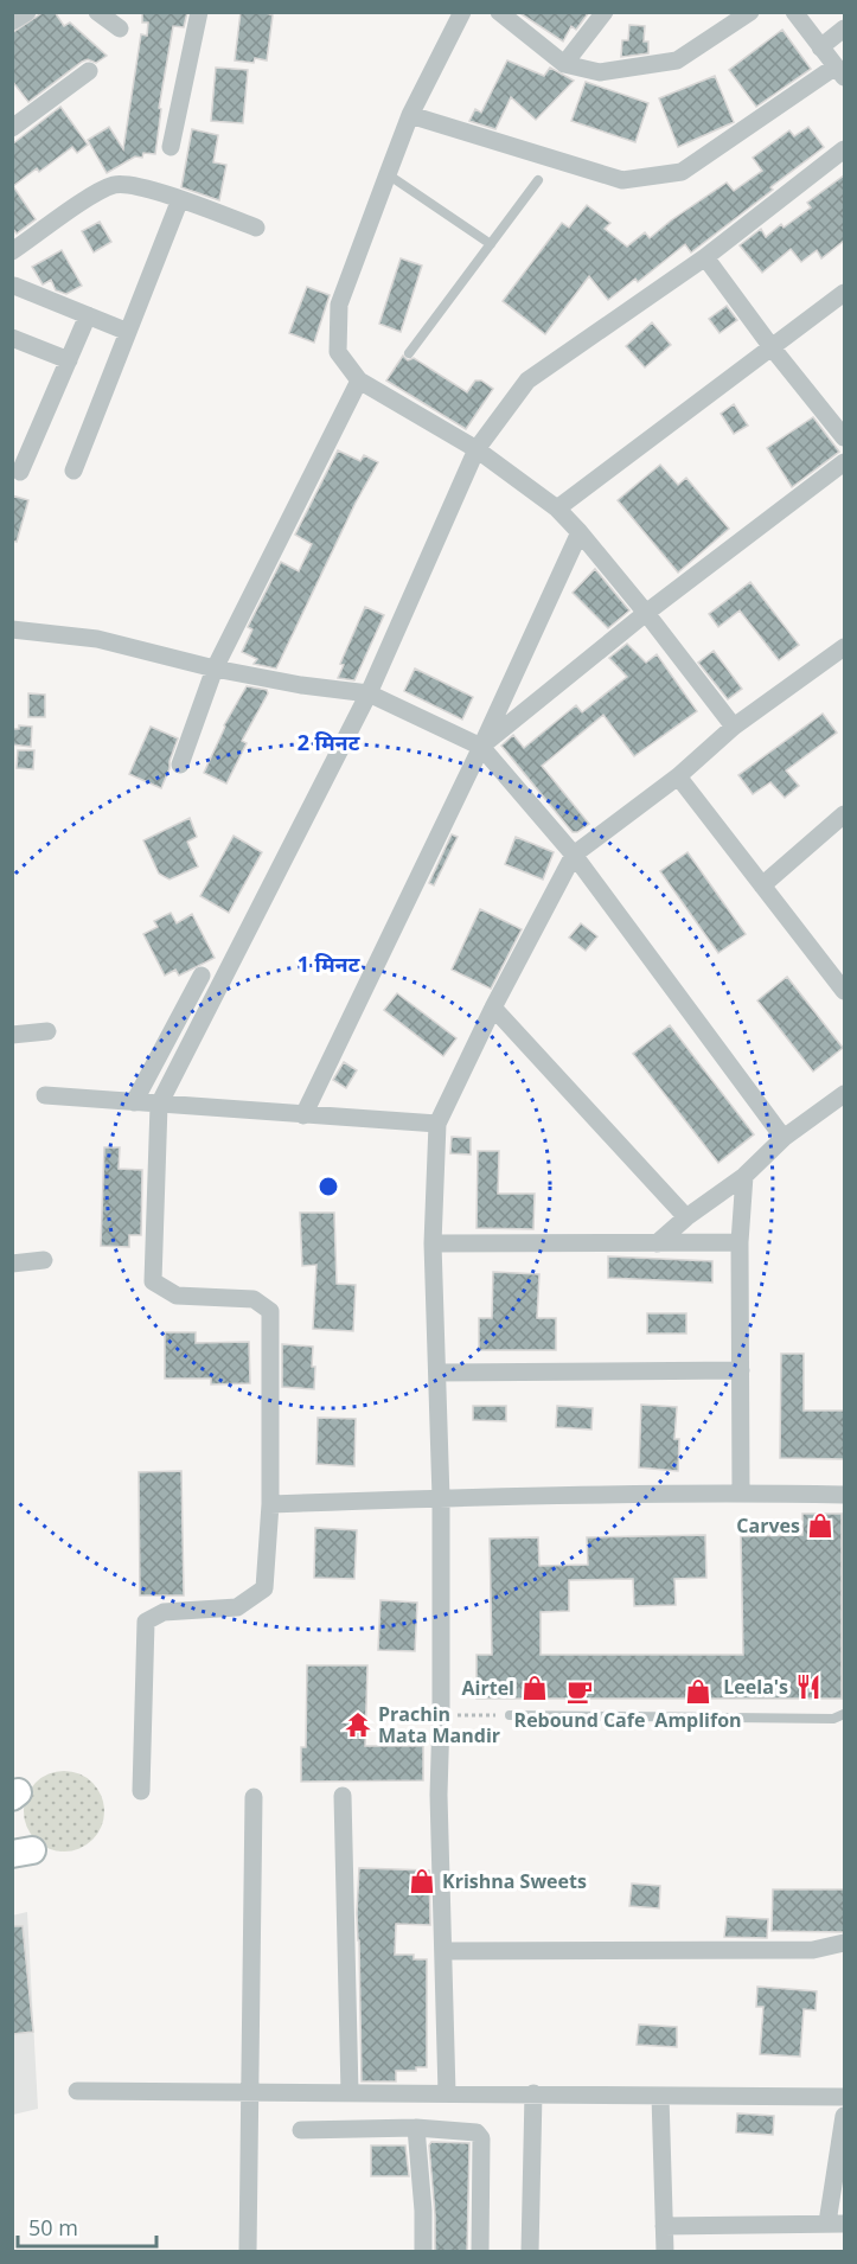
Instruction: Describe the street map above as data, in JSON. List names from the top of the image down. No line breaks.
{"places":{"shop":["Carves","Airtel","Amplifon","Krishna Sweets"],"restaurant":["Leela's"],"cafe":["Rebound Cafe"],"temple":["Prachin Mata Mandir"]},"scale_bar":"50 m","rings":["2 मिनट","1 मिनट"]}
